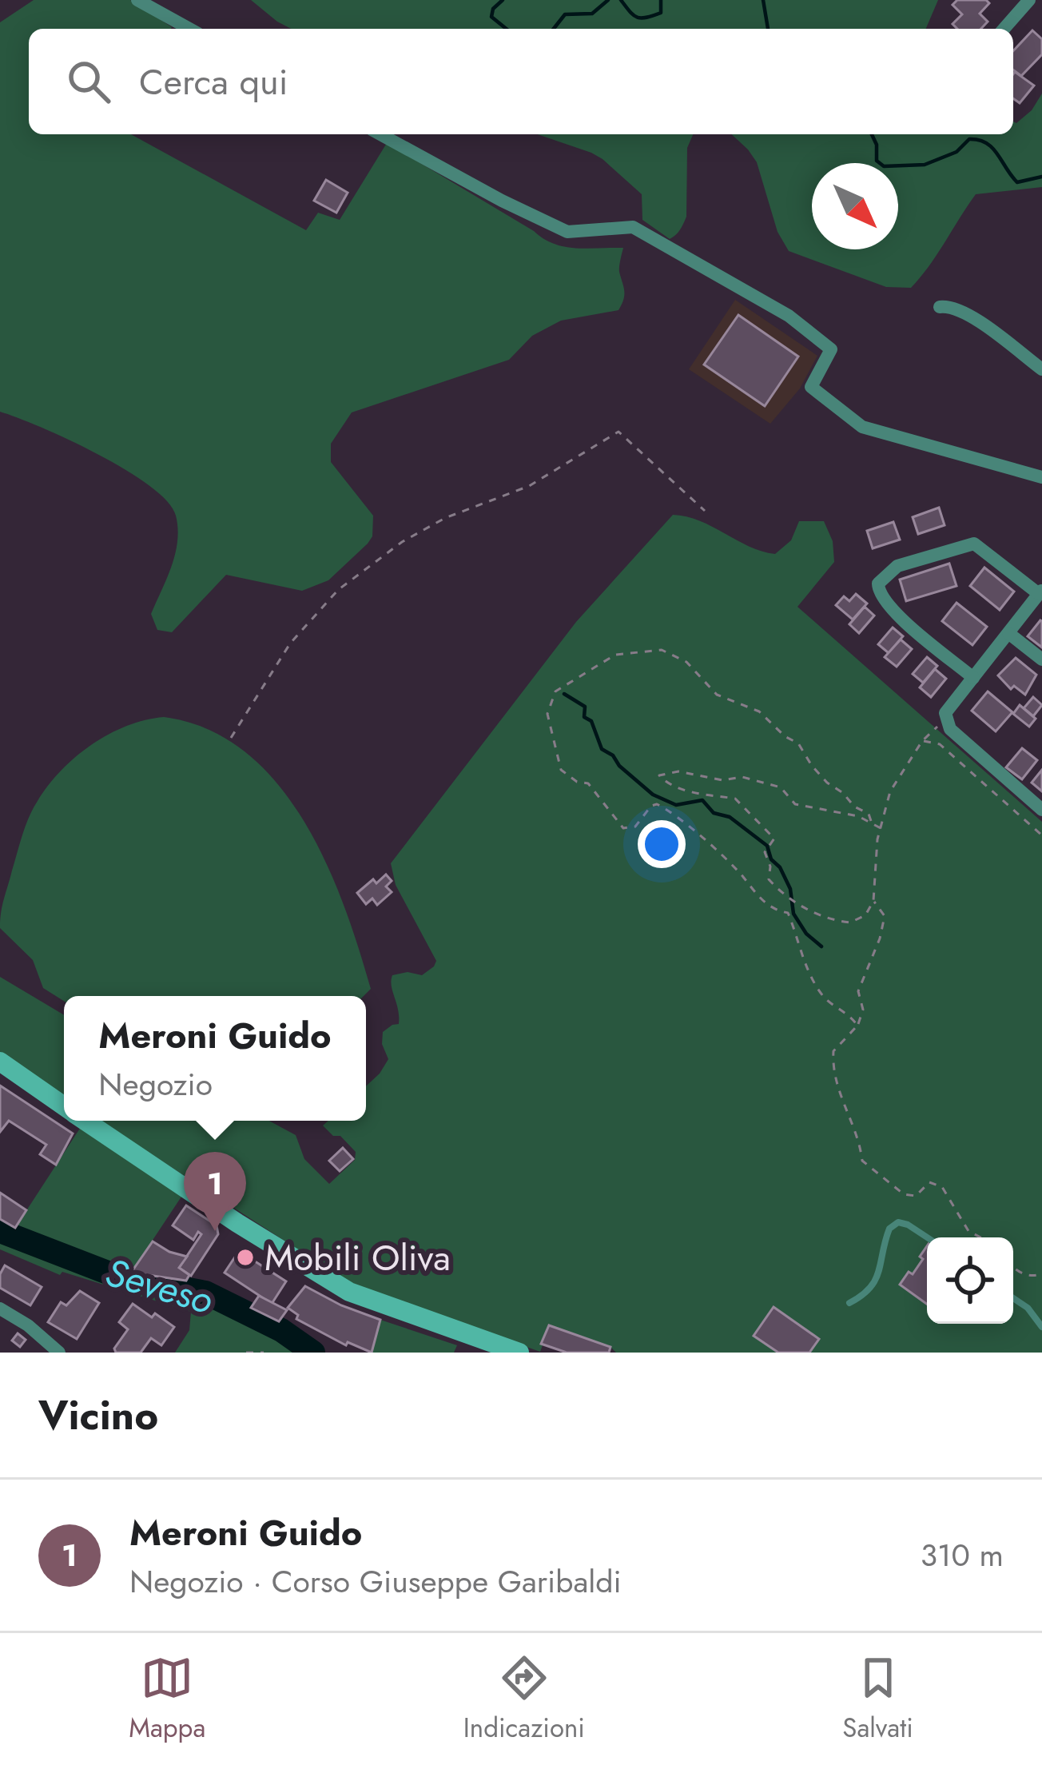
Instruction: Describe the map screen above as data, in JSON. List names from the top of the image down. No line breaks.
{"water":["Seveso"],"places":["Mobili Oliva"],"north":"bottom right","page":{"search":"Cerca qui","popup":["Meroni Guido","Negozio"],"pins":"1","heading":"Vicino","list":[{"mark":"1","name":"Meroni Guido","note":"Negozio · Corso Giuseppe Garibaldi","value":"310 m"}],"nav":["Mappa","Indicazioni","Salvati"]}}
